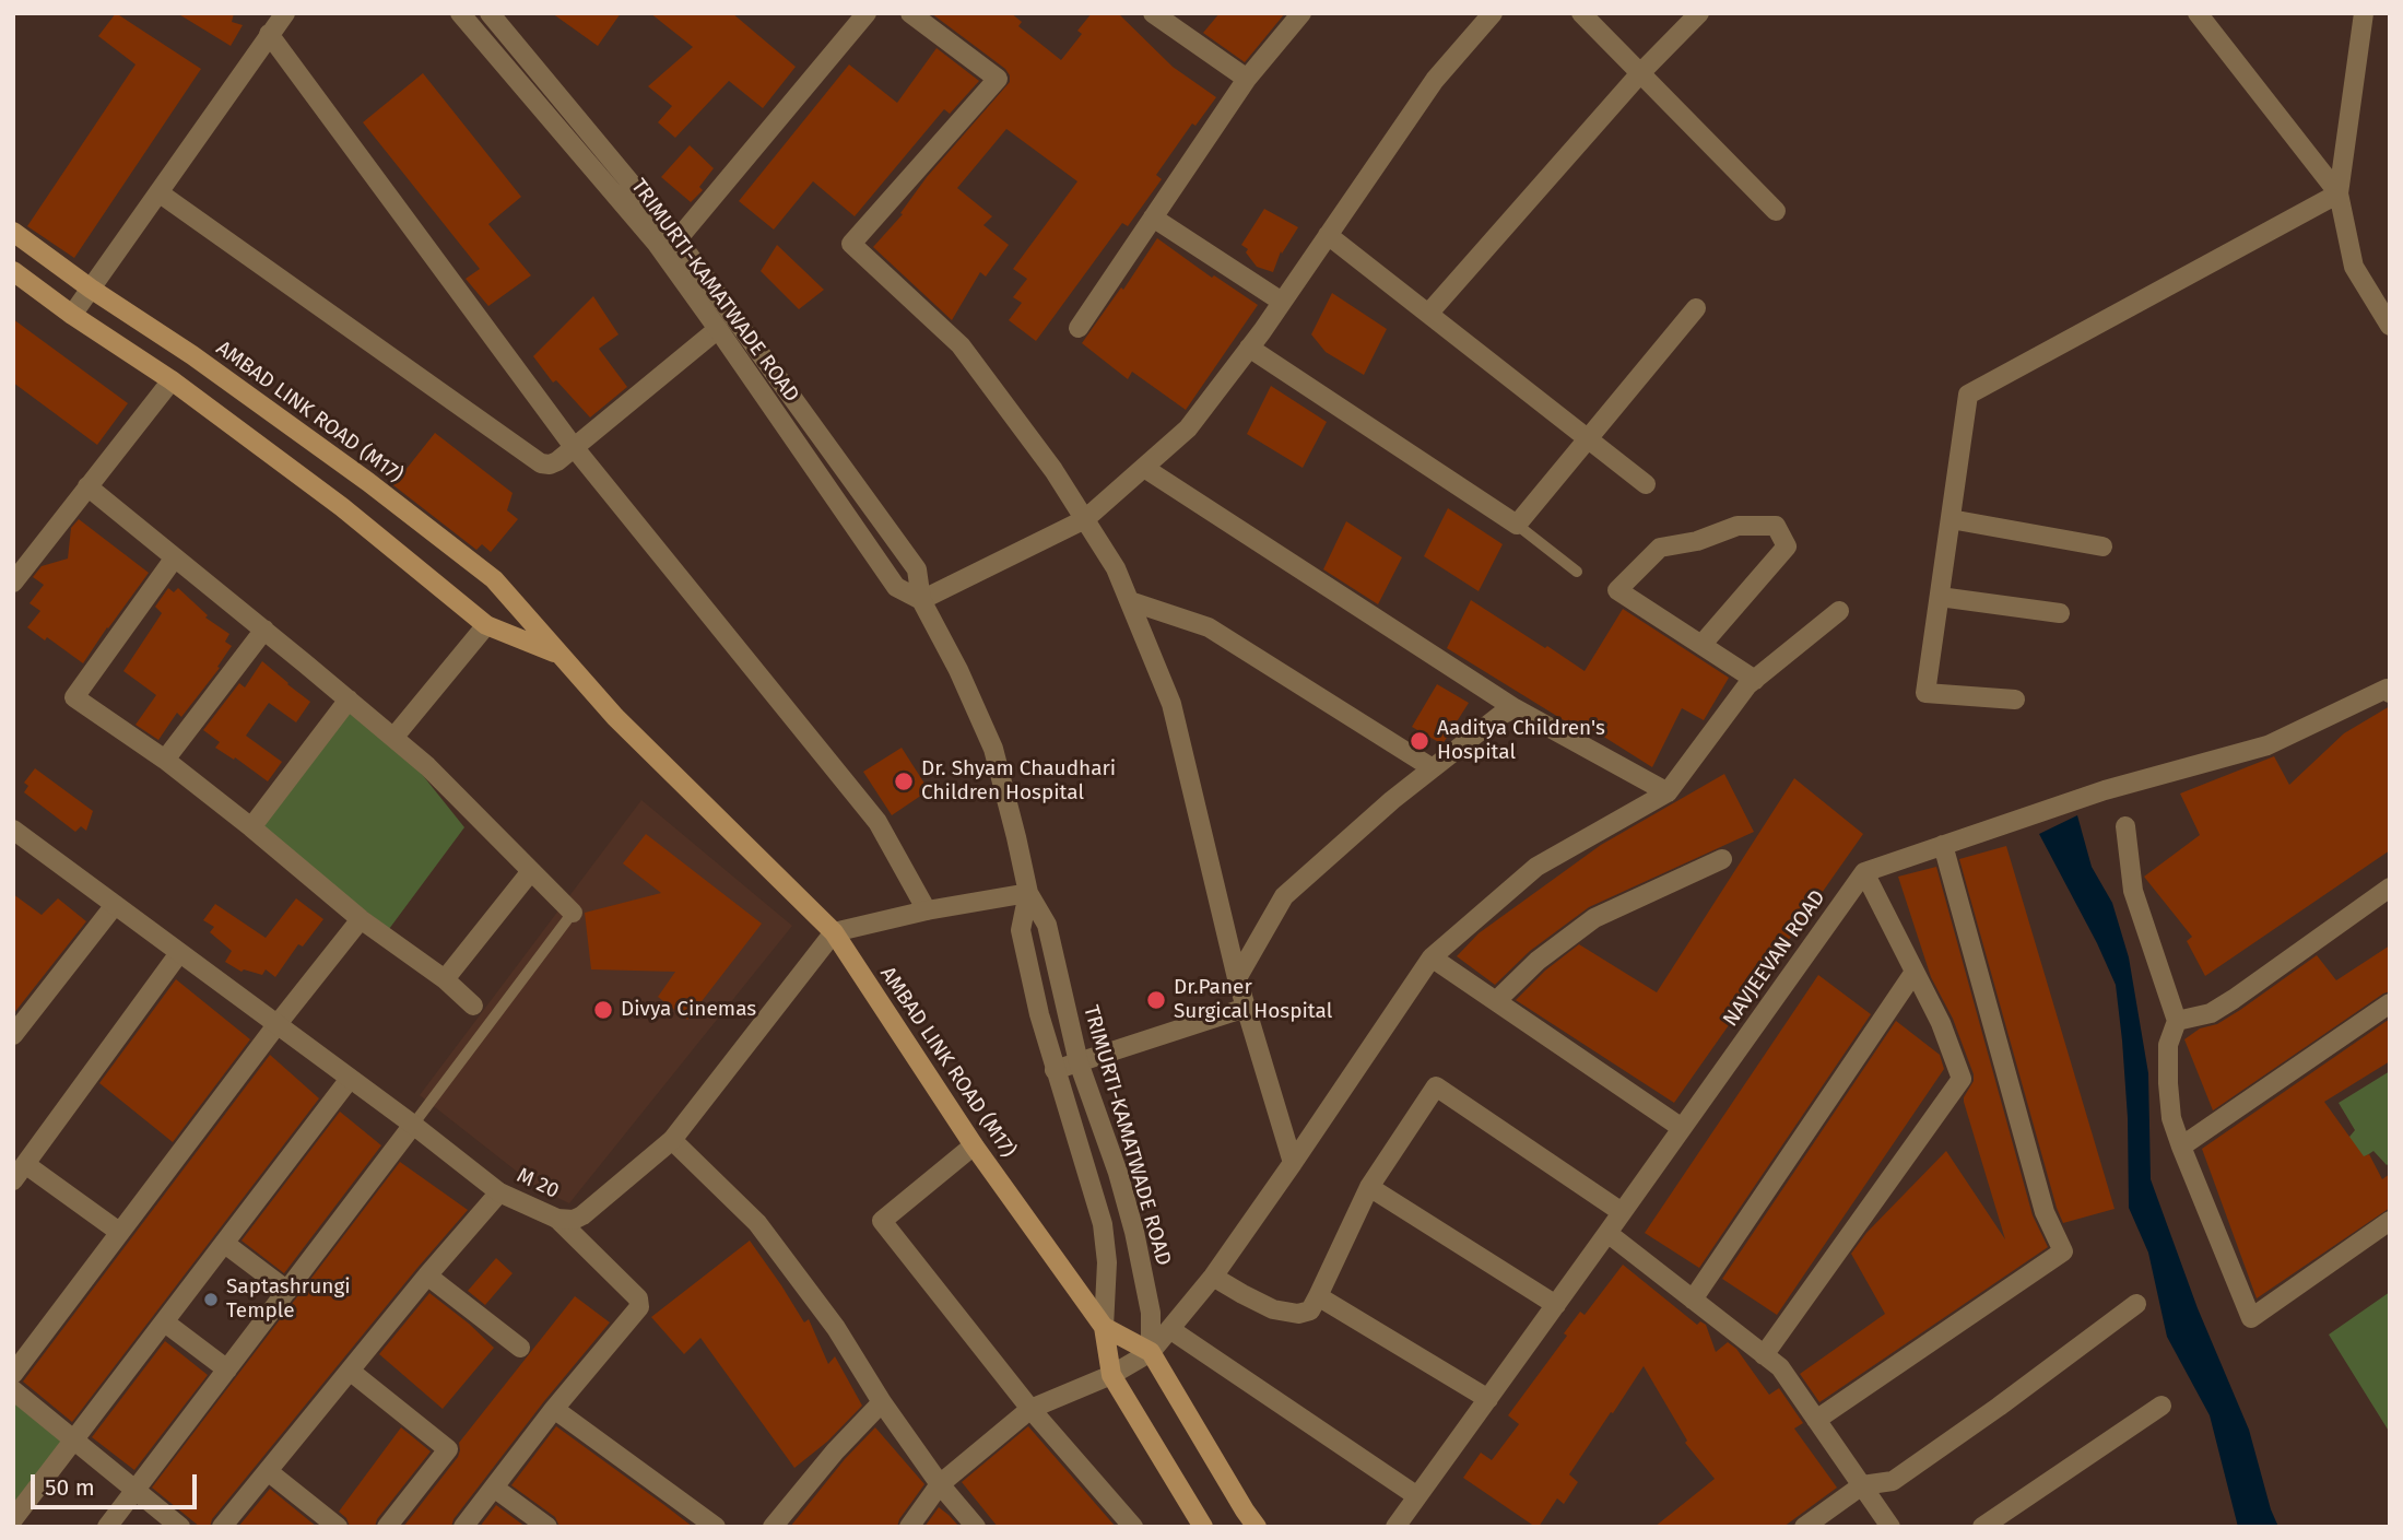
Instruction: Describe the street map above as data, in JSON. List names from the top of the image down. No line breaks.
{"streets":{"main road":["AMBAD LINK ROAD (M17)"],"street":["TRIMURTI-KAMATWADE ROAD","NAVJEEVAN ROAD","M 20"]},"crossings":[["TRIMURTI-KAMATWADE ROAD","AMBAD LINK ROAD (M17)"],["AMBAD LINK ROAD (M17)","M 20"]],"places":["Aaditya Children's Hospital","Dr. Shyam Chaudhari Children Hospital","Dr.Paner Surgical Hospital","Divya Cinemas","Saptashrungi Temple"],"scale_bar":"50 m"}
